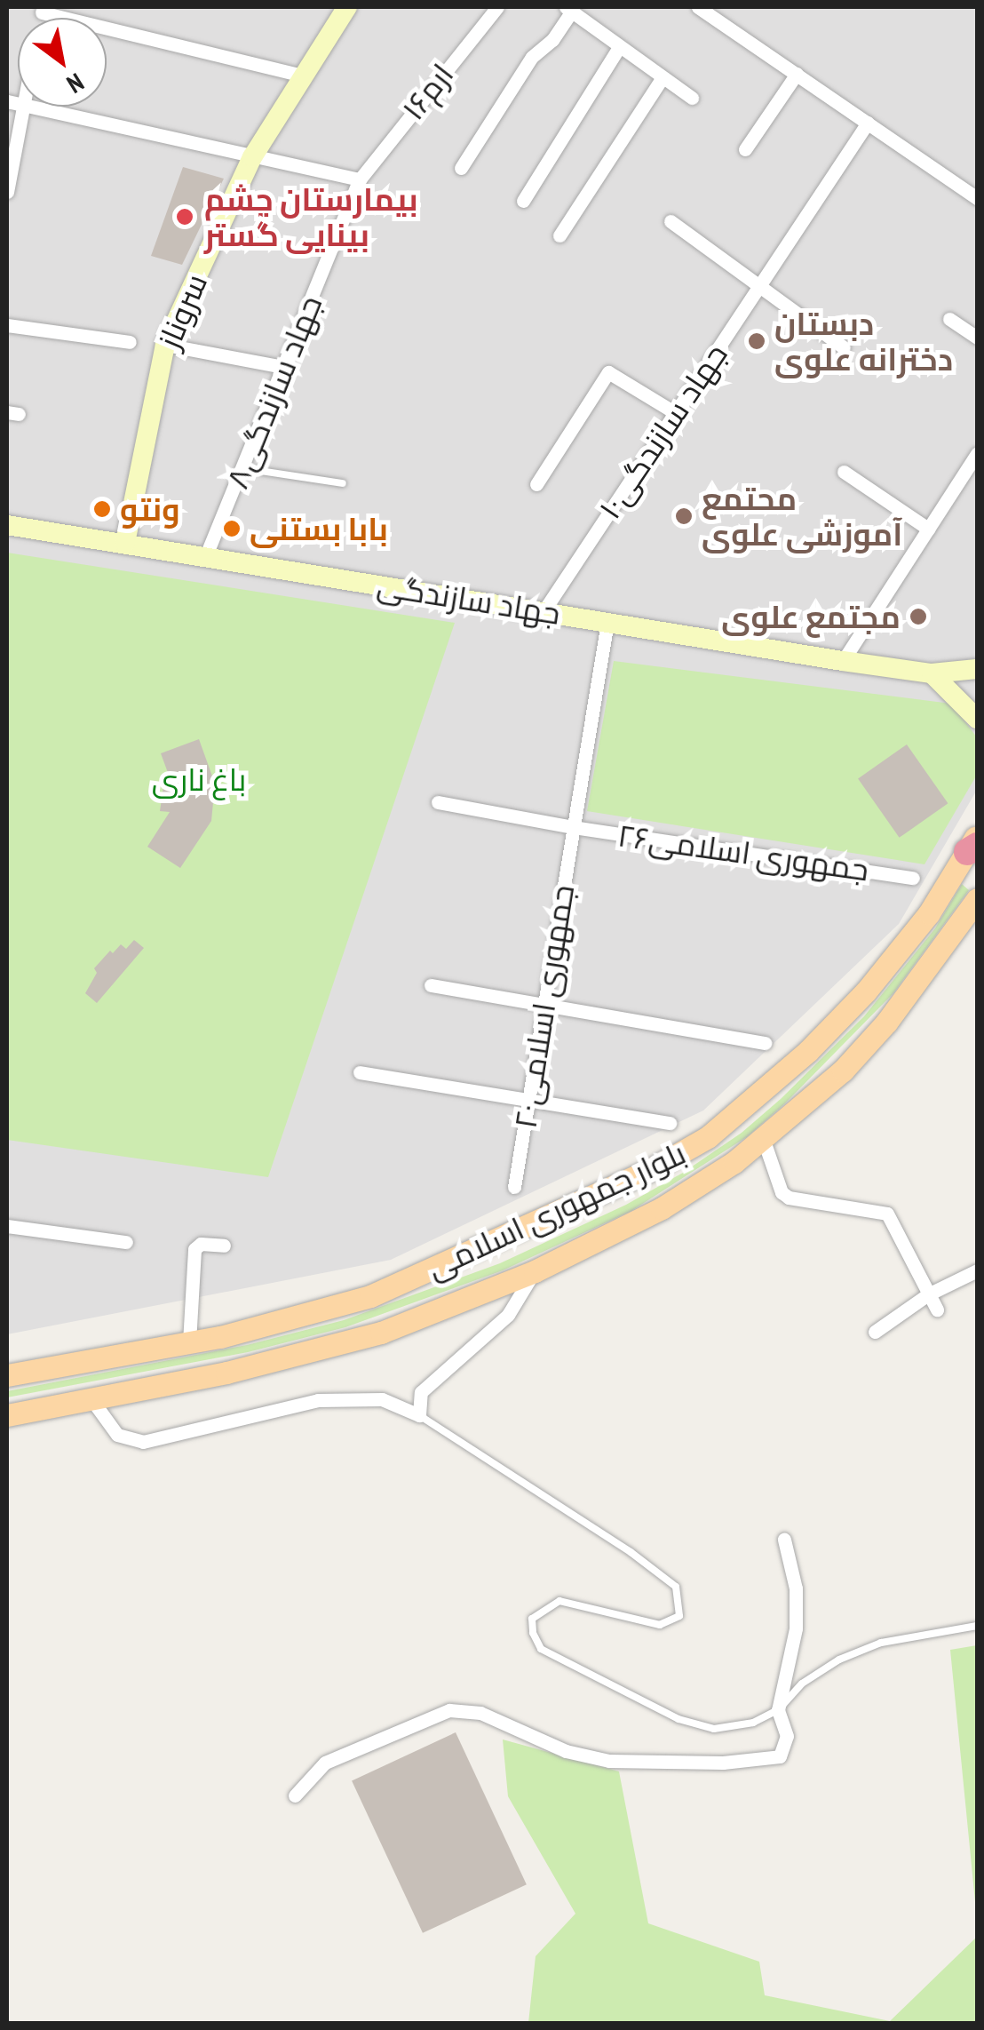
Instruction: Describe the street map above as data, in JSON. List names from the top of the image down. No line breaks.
{"streets":{"main road":["سروناز","جهاد سازندگی","بلوار جمهوری اسلامی"],"street":["ارم۱۶","جهاد سازندگی۸","جهاد سازندگی۱۰","جمهوری اسلامی۲۶","جمهوری اسلامی۲۰"]},"crossings":[["ارم۱۶","جهاد سازندگی۸"],["سروناز","جهاد سازندگی"],["جهاد سازندگی۸","جهاد سازندگی"],["جهاد سازندگی۱۰","جهاد سازندگی"],["جهاد سازندگی","جمهوری اسلامی۲۰"],["جمهوری اسلامی۲۶","جمهوری اسلامی۲۰"]],"parks":["باغ ناری"],"places":["بیمارستان چشم بینایی گستر","دبستان دخترانه علوی","ونتو","محتمع آموزشی علوی","بابا بستنی","مجتمع علوی"],"north":"bottom right"}
